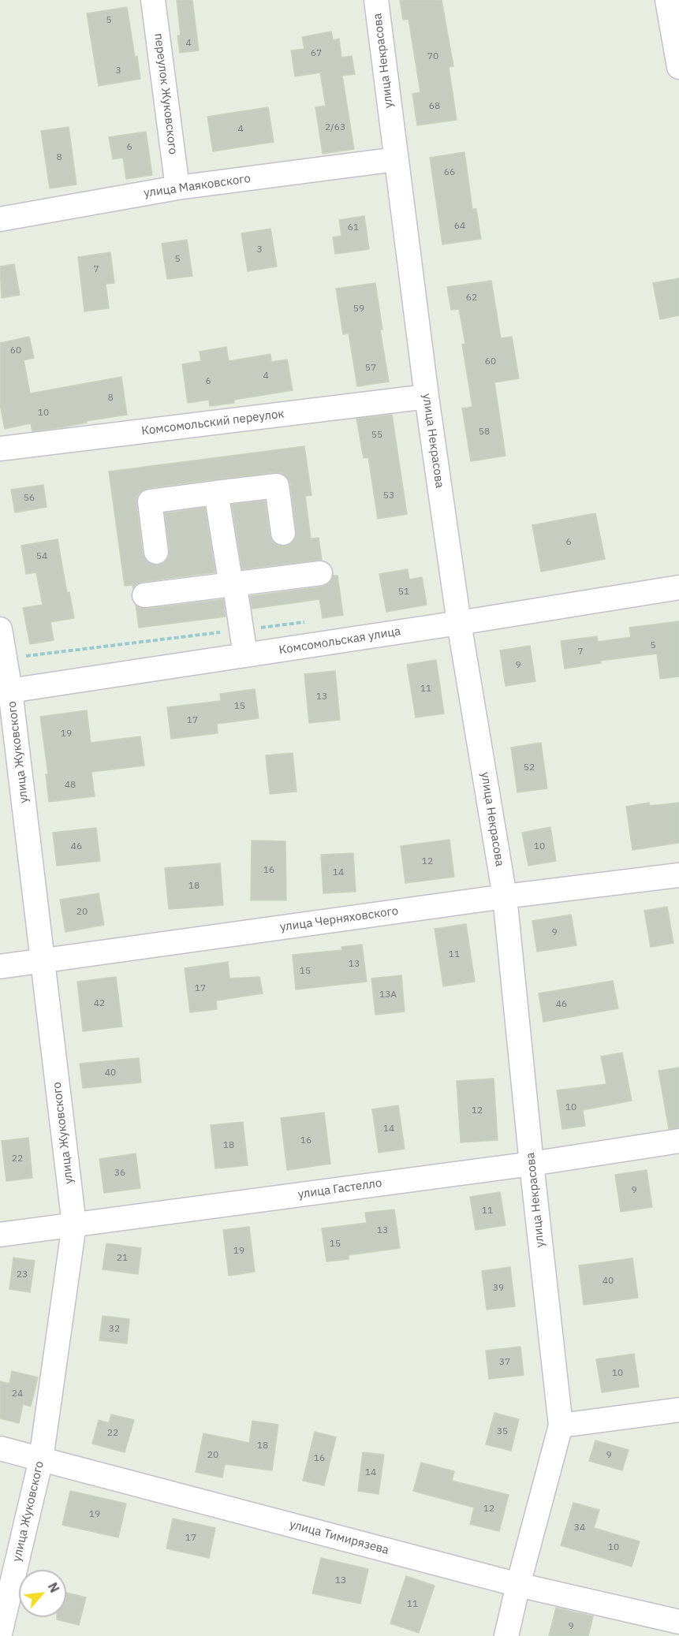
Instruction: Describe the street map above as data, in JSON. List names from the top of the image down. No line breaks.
{"streets":{"street":["улица Некрасова","переулок Жуковского","улица Маяковского","Комсомольский переулок","Комсомольская улица","улица Жуковского","улица Черняховского","улица Гастелло","улица Тимирязева"]},"crossings":[["улица Некрасова","улица Маяковского"],["улица Некрасова","Комсомольский переулок"],["улица Некрасова","Комсомольская улица"],["улица Некрасова","улица Черняховского"],["улица Некрасова","улица Гастелло"],["улица Некрасова","улица Тимирязева"],["переулок Жуковского","улица Маяковского"],["Комсомольская улица","улица Жуковского"],["улица Жуковского","улица Черняховского"],["улица Жуковского","улица Гастелло"],["улица Жуковского","улица Тимирязева"]],"house_numbers":["5","4","67","70","3","68","2/63","4","6","8","66","64","61","3","5","7","62","59","60","60","57","4","6","8","10","58","55","53","56","6","54","51","5","7","9","11","13","15","17","19","52","48","46","10","12","16","14","18","20","9","11","13","15","17","13А","42","46","40","10","12","14","16","18","22","36","9","11","13","15","19","21","23","40","39","32","37","10","24","35","22","18","20","9","16","14","12","19","34","17","10","13","11","9"],"north":"top right"}
